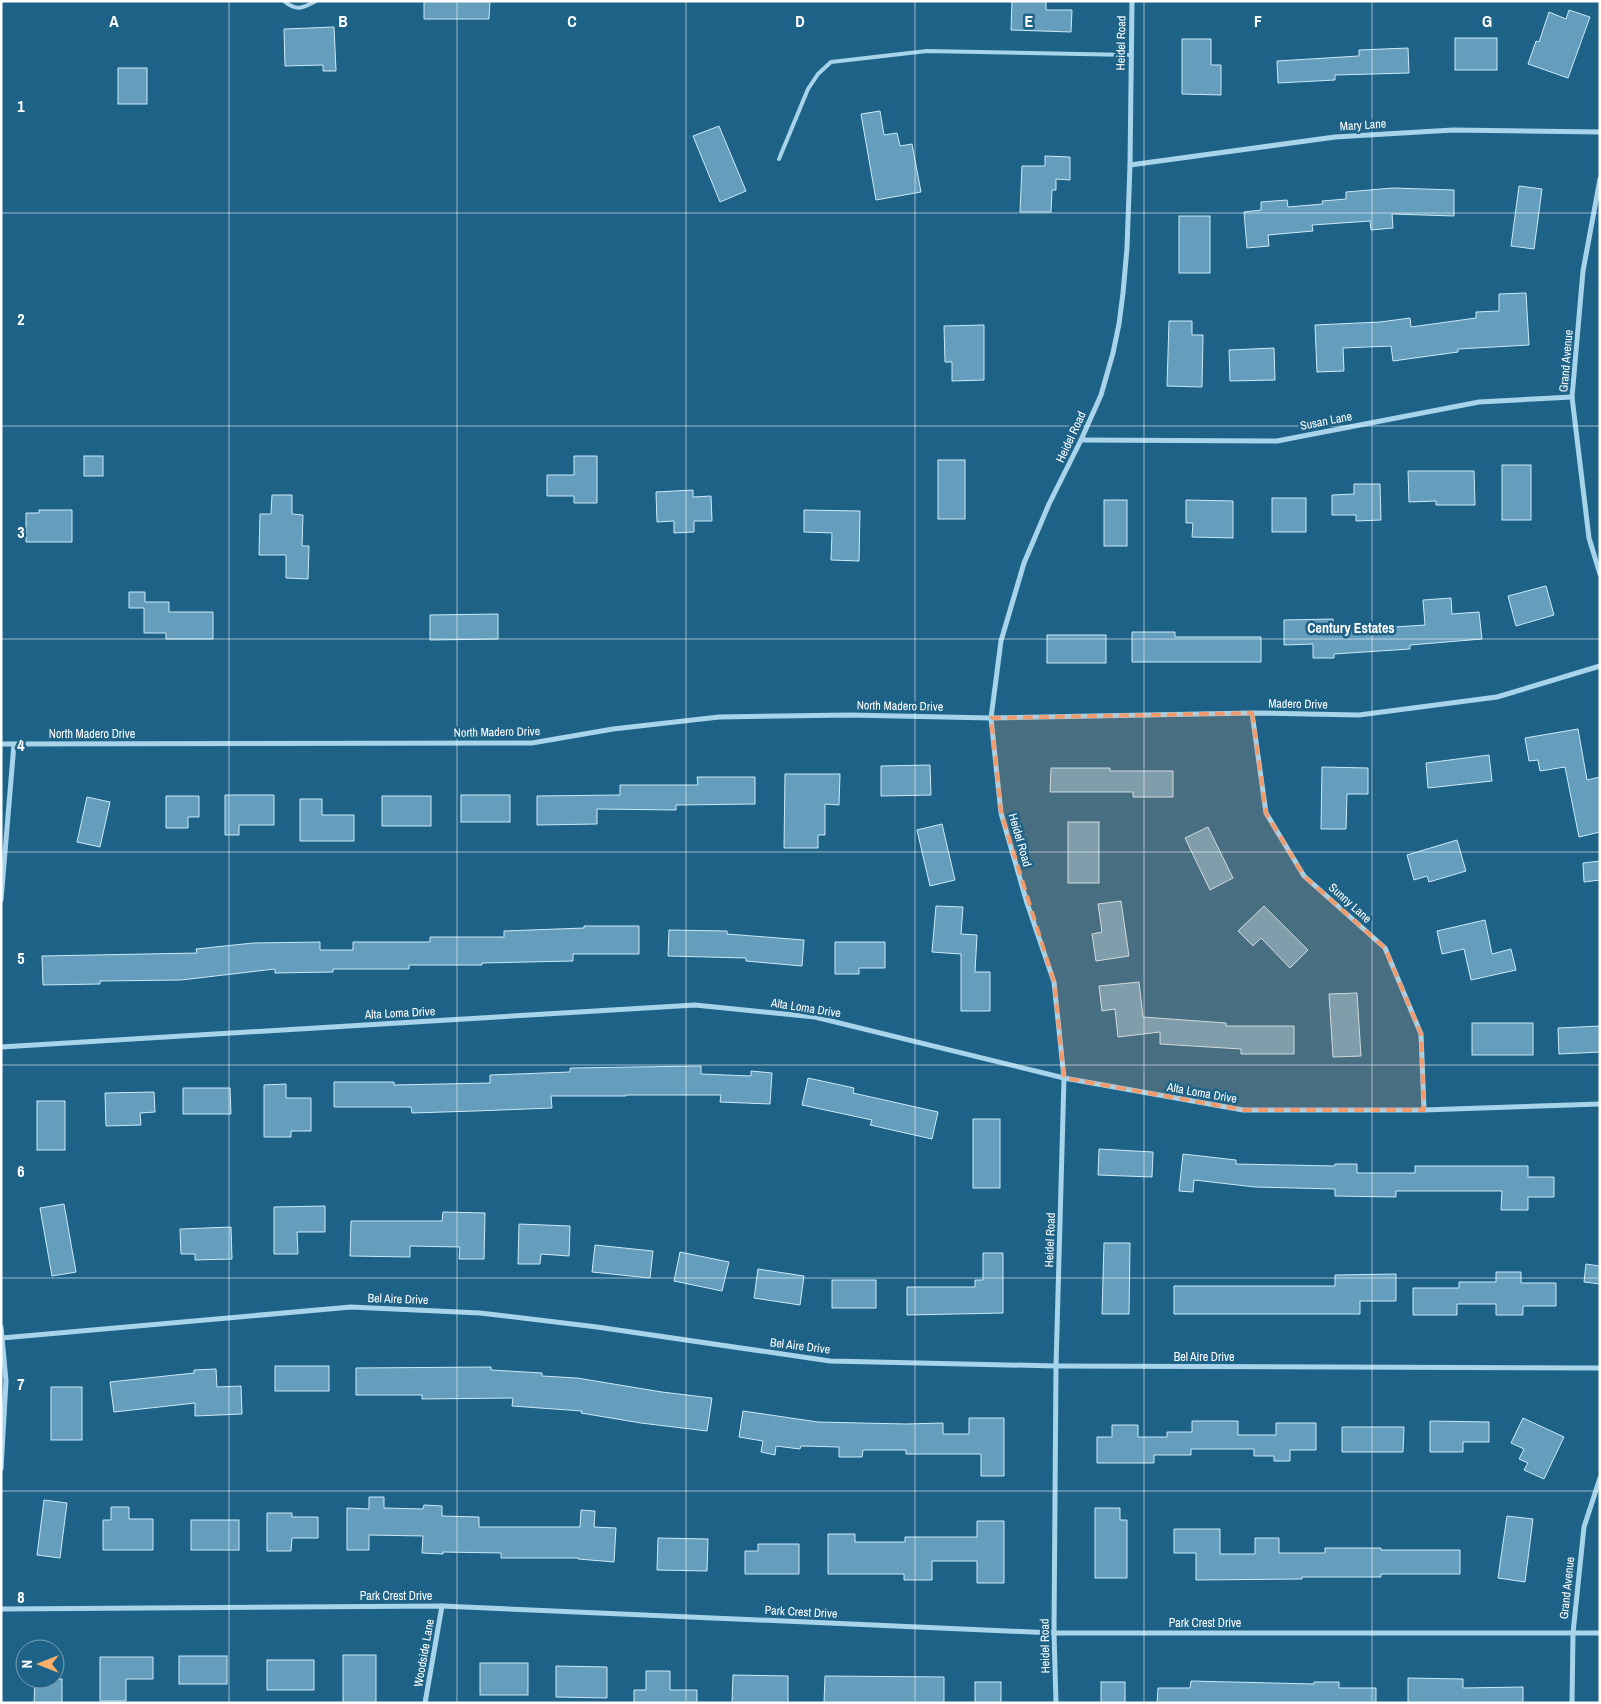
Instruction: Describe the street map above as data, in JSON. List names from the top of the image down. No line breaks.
{"streets":{"street":["Heidel Road","Mary Lane","Grand Avenue","Susan Lane","Madero Drive","North Madero Drive","Sunny Lane","Alta Loma Drive","Bel Aire Drive","Park Crest Drive","Woodside Lane"]},"crossings":[["Heidel Road","Mary Lane"],["Heidel Road","Susan Lane"],["Heidel Road","Madero Drive"],["Heidel Road","North Madero Drive"],["Heidel Road","Alta Loma Drive"],["Heidel Road","Bel Aire Drive"],["Heidel Road","Park Crest Drive"],["Grand Avenue","Susan Lane"],["Grand Avenue","Park Crest Drive"],["Madero Drive","North Madero Drive"],["Madero Drive","Sunny Lane"],["Sunny Lane","Alta Loma Drive"],["Park Crest Drive","Woodside Lane"]],"districts":["Century Estates"],"north":"left","grid":{"columns":["A","B","C","D","E","F","G"],"rows":["1","2","3","4","5","6","7","8"]}}
